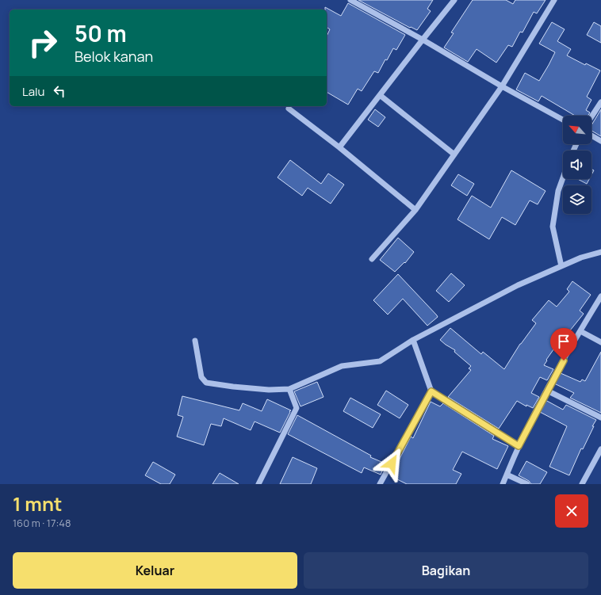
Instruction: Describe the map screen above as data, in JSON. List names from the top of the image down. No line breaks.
{"north":"top left","page":{"turn":["50 m","Belok kanan"],"then":"Lalu","heading":["1 mnt","160 m · 17:48"],"buttons":["Keluar","Bagikan"]}}
